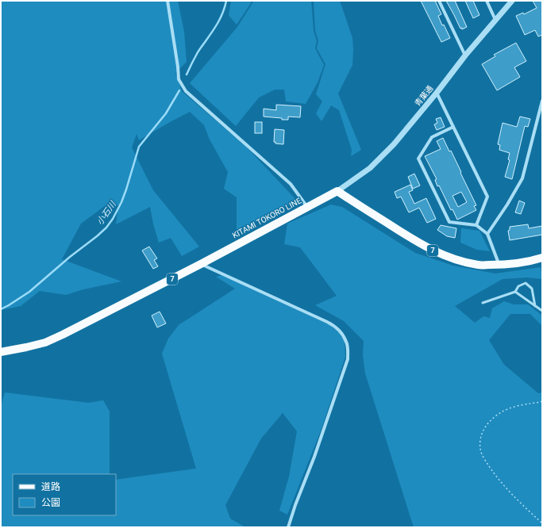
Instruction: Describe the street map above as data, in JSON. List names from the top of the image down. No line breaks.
{"streets":{"main road":["KITAMI TOKORO LINE","7"],"street":["青葉通"]},"crossings":[["青葉通","KITAMI TOKORO LINE"],["青葉通","7"],["KITAMI TOKORO LINE","7"]],"water":["小石川"],"legend":["道路","公園"]}
